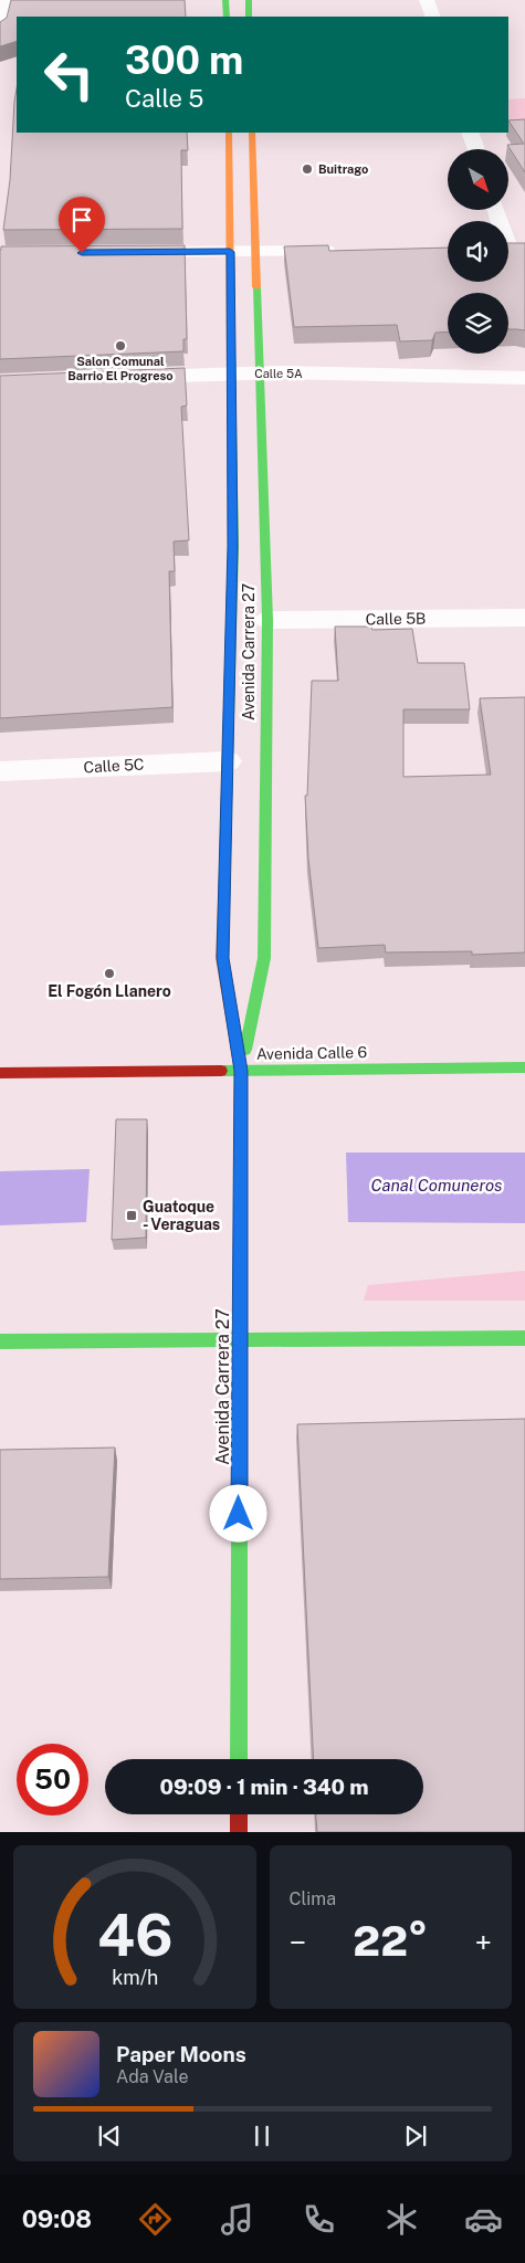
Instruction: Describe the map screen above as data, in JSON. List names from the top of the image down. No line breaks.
{"streets":{"main road":["Avenida Carrera 27","Avenida Calle 6"],"street":["Calle 5A","Calle 5B","Calle 5C"]},"crossings":[["Calle 5A","Avenida Carrera 27"],["Calle 5B","Avenida Carrera 27"],["Avenida Carrera 27","Calle 5C"],["Avenida Carrera 27","Avenida Calle 6"]],"water":["Canal Comuneros"],"places":{"other":["Buitrago","Salon Comunal Barrio El Progreso","El Fogón Llanero"],"transit":["Guatoque - Veraguas"]},"north":"bottom right","page":{"turn":["300 m","Calle 5"],"limit":"50","trip":"09:09 · 1 min · 340 m","tile":"Clima","heat":["−","22°","+"],"song":["Paper Moons","Ada Vale"],"tabs":"09:08","gauge":["46","km/h"]}}
